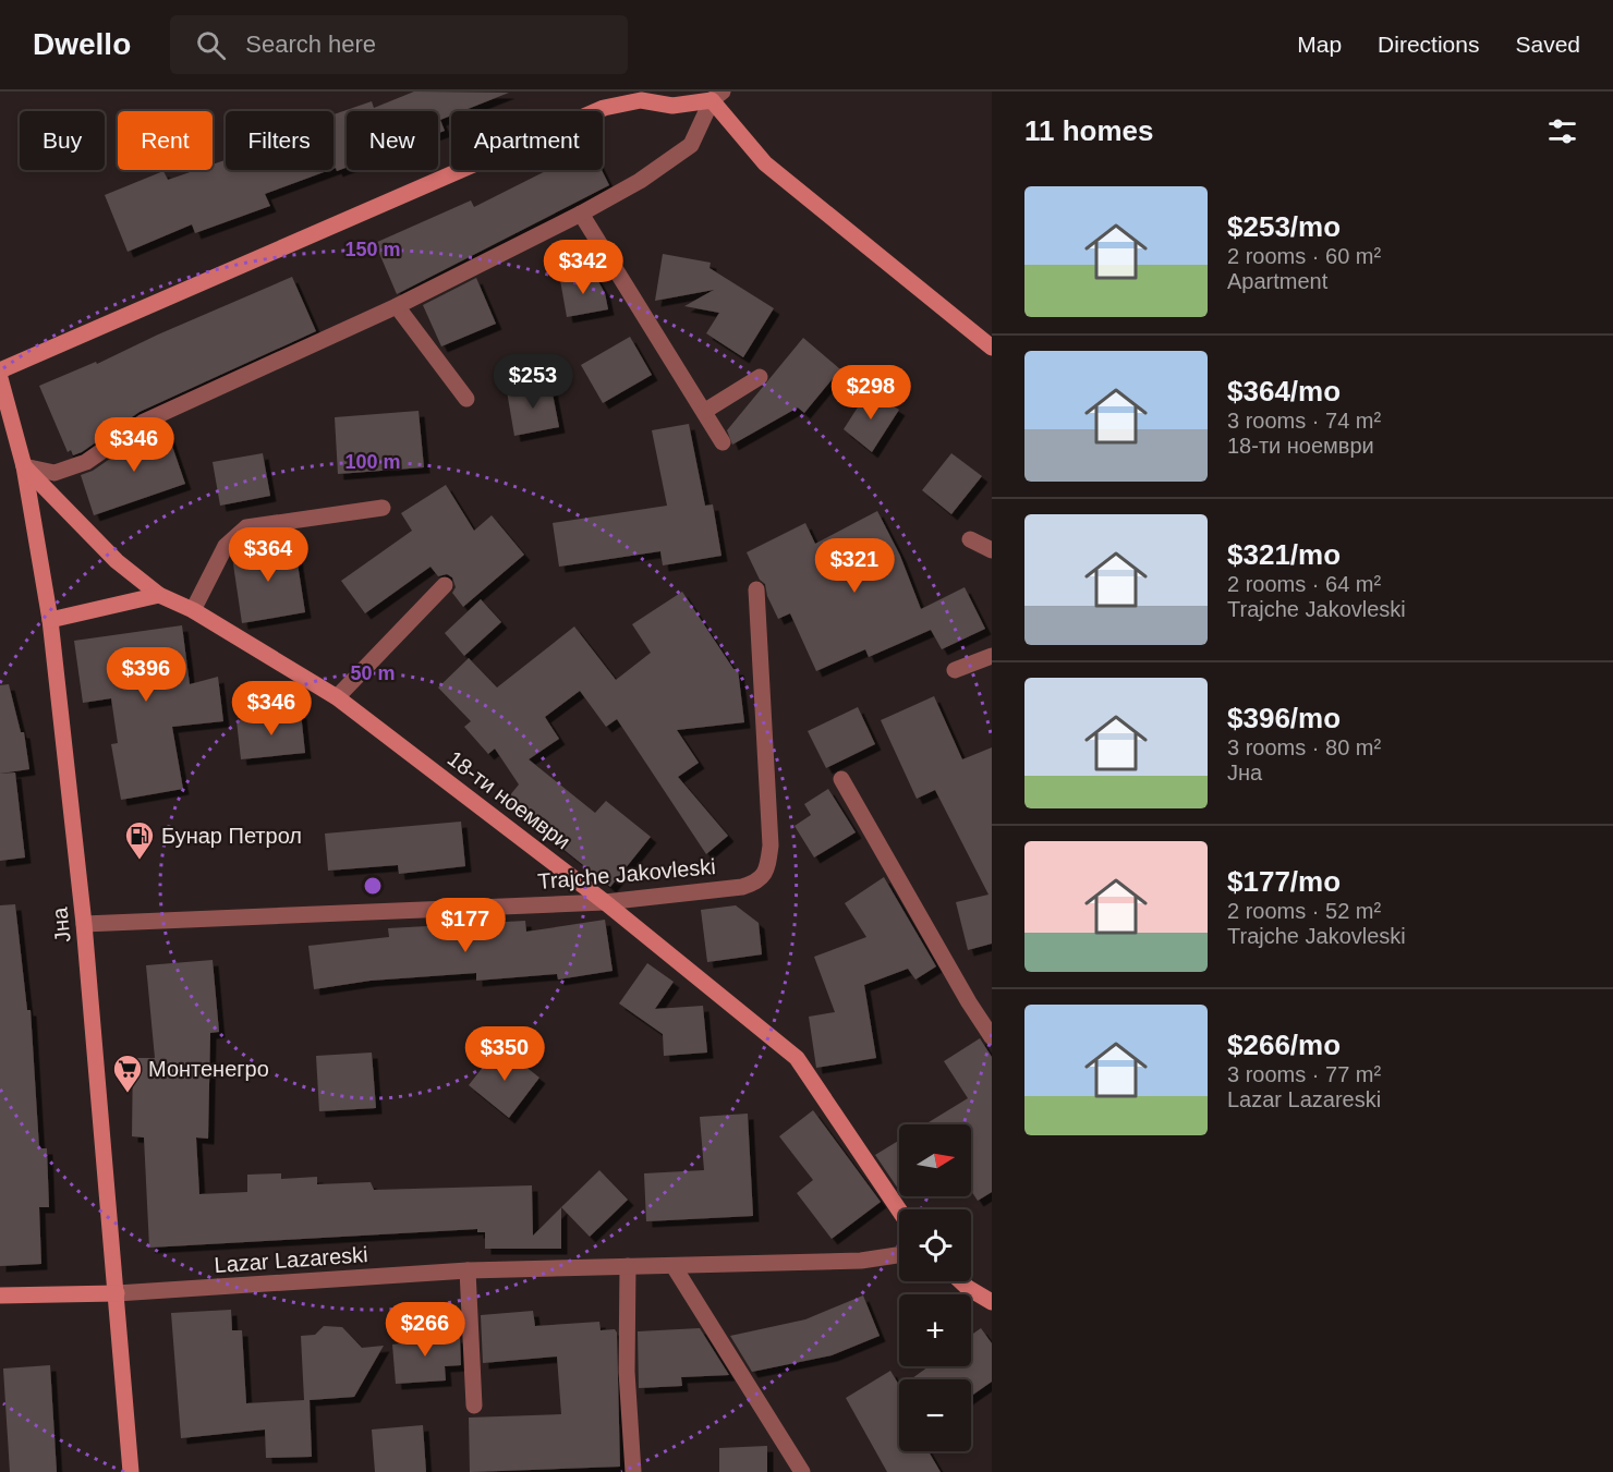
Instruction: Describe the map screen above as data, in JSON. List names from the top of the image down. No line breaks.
{"streets":{"street":["18-ти ноември","Trajche Jakovleski","Јна","Lazar Lazareski"]},"crossings":[["18-ти ноември","Trajche Jakovleski"],["18-ти ноември","Јна"],["Trajche Jakovleski","Јна"],["Јна","Lazar Lazareski"]],"places":{"fuel station":["Бунар Петрол"],"supermarket":["Монтенегро"]},"north":"right","page":{"header":"Dwello","search":"Search here","nav":["Map","Directions","Saved"],"heading":"11 homes","chip":["Buy","Rent","Filters","New","Apartment"],"list":[{"name":"$253/mo","note":"2 rooms · 60 m² · Apartment"},{"name":"$364/mo","note":"3 rooms · 74 m² · 18-ти ноември"},{"name":"$321/mo","note":"2 rooms · 64 m² · Trajche Jakovleski"},{"name":"$396/mo","note":"3 rooms · 80 m² · Јна"},{"name":"$177/mo","note":"2 rooms · 52 m² · Trajche Jakovleski"},{"name":"$266/mo","note":"3 rooms · 77 m² · Lazar Lazareski"}],"price":["$342","$253","$298","$346","$364","$321","$396","$346","$177","$350","$266"],"map_buttons":["+","−"]},"rings":["150 m","100 m","50 m"]}
